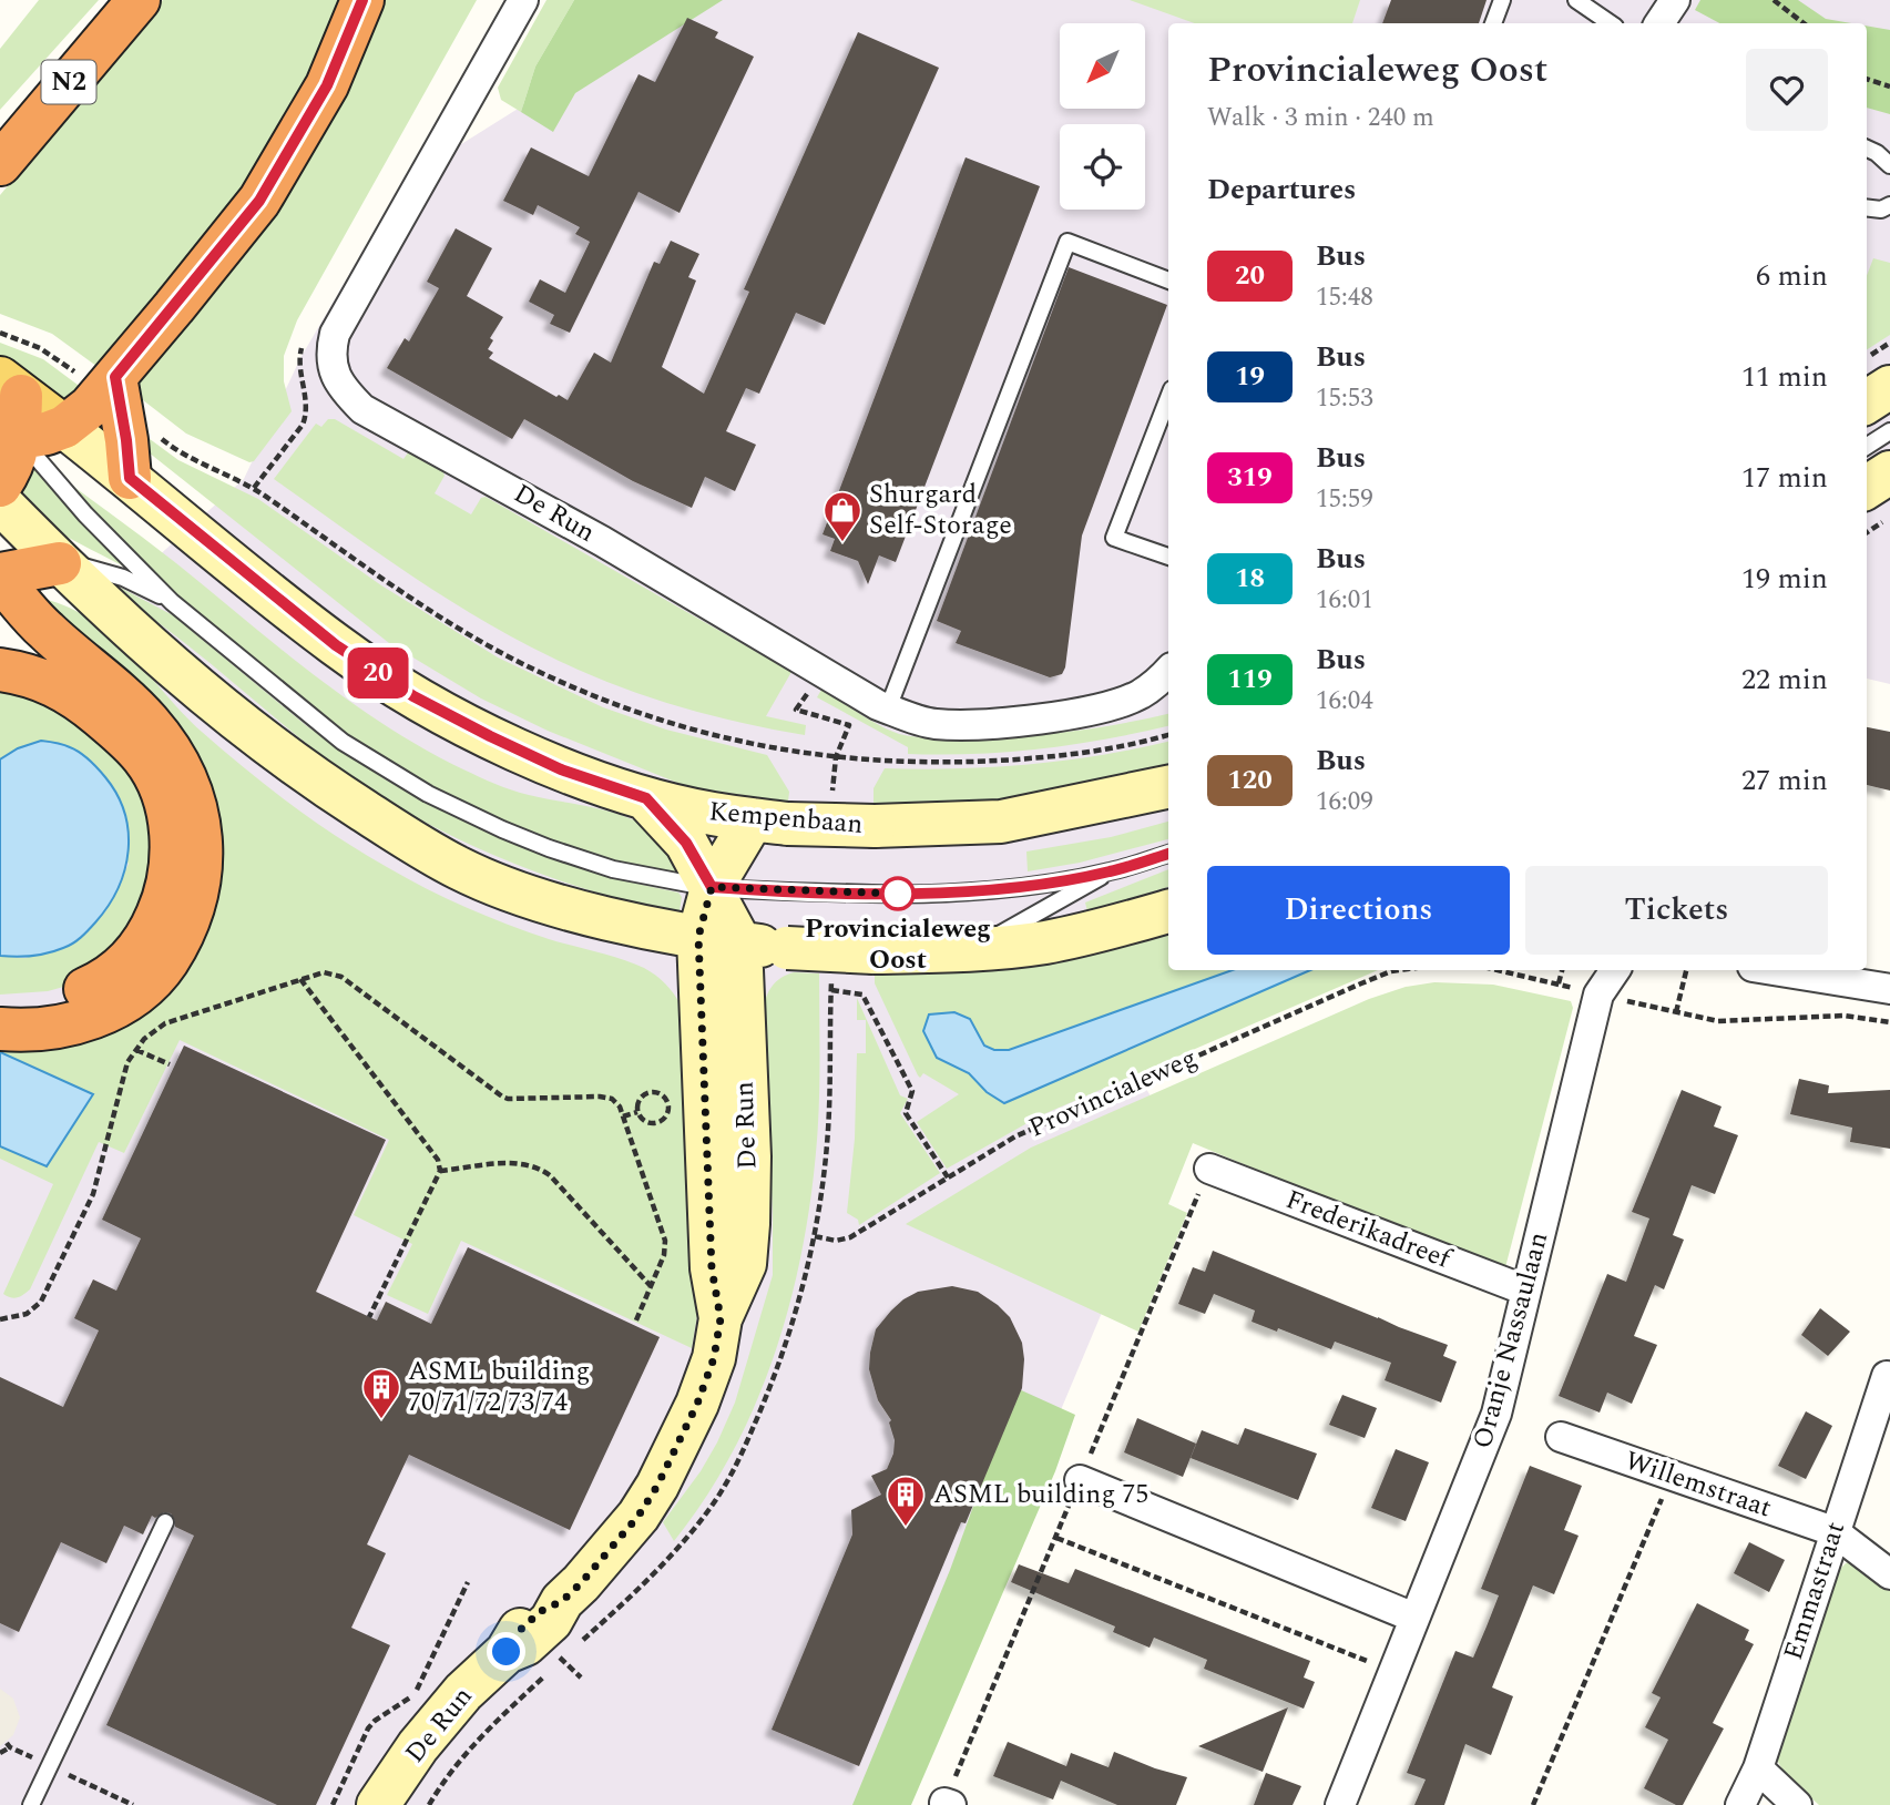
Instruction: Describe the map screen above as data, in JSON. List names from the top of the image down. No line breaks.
{"streets":{"highway":["N2"],"main road":["De Run","Kempenbaan"],"street":["Frederikadreef","Oranje Nassaulaan","Willemstraat","Emmastraat"],"path":["Provincialeweg"]},"crossings":[["De Run","Kempenbaan"],["Frederikadreef","Oranje Nassaulaan"],["Willemstraat","Emmastraat"]],"places":{"shop":["Shurgard Self-Storage"],"other":["Provincialeweg Oost"],"building":["ASML building 70/71/72/73/74","ASML building 75"]},"lines":["bus line 20"],"north":"bottom left","page":{"on_map":"20","heading":[["Provincialeweg Oost","Walk · 3 min · 240 m"],"Departures"],"list":[{"mark":"20","name":"Bus","note":"15:48","value":"6 min"},{"mark":"19","name":"Bus","note":"15:53","value":"11 min"},{"mark":"319","name":"Bus","note":"15:59","value":"17 min"},{"mark":"18","name":"Bus","note":"16:01","value":"19 min"},{"mark":"119","name":"Bus","note":"16:04","value":"22 min"},{"mark":"120","name":"Bus","note":"16:09","value":"27 min"}],"buttons":["Directions","Tickets"]}}
